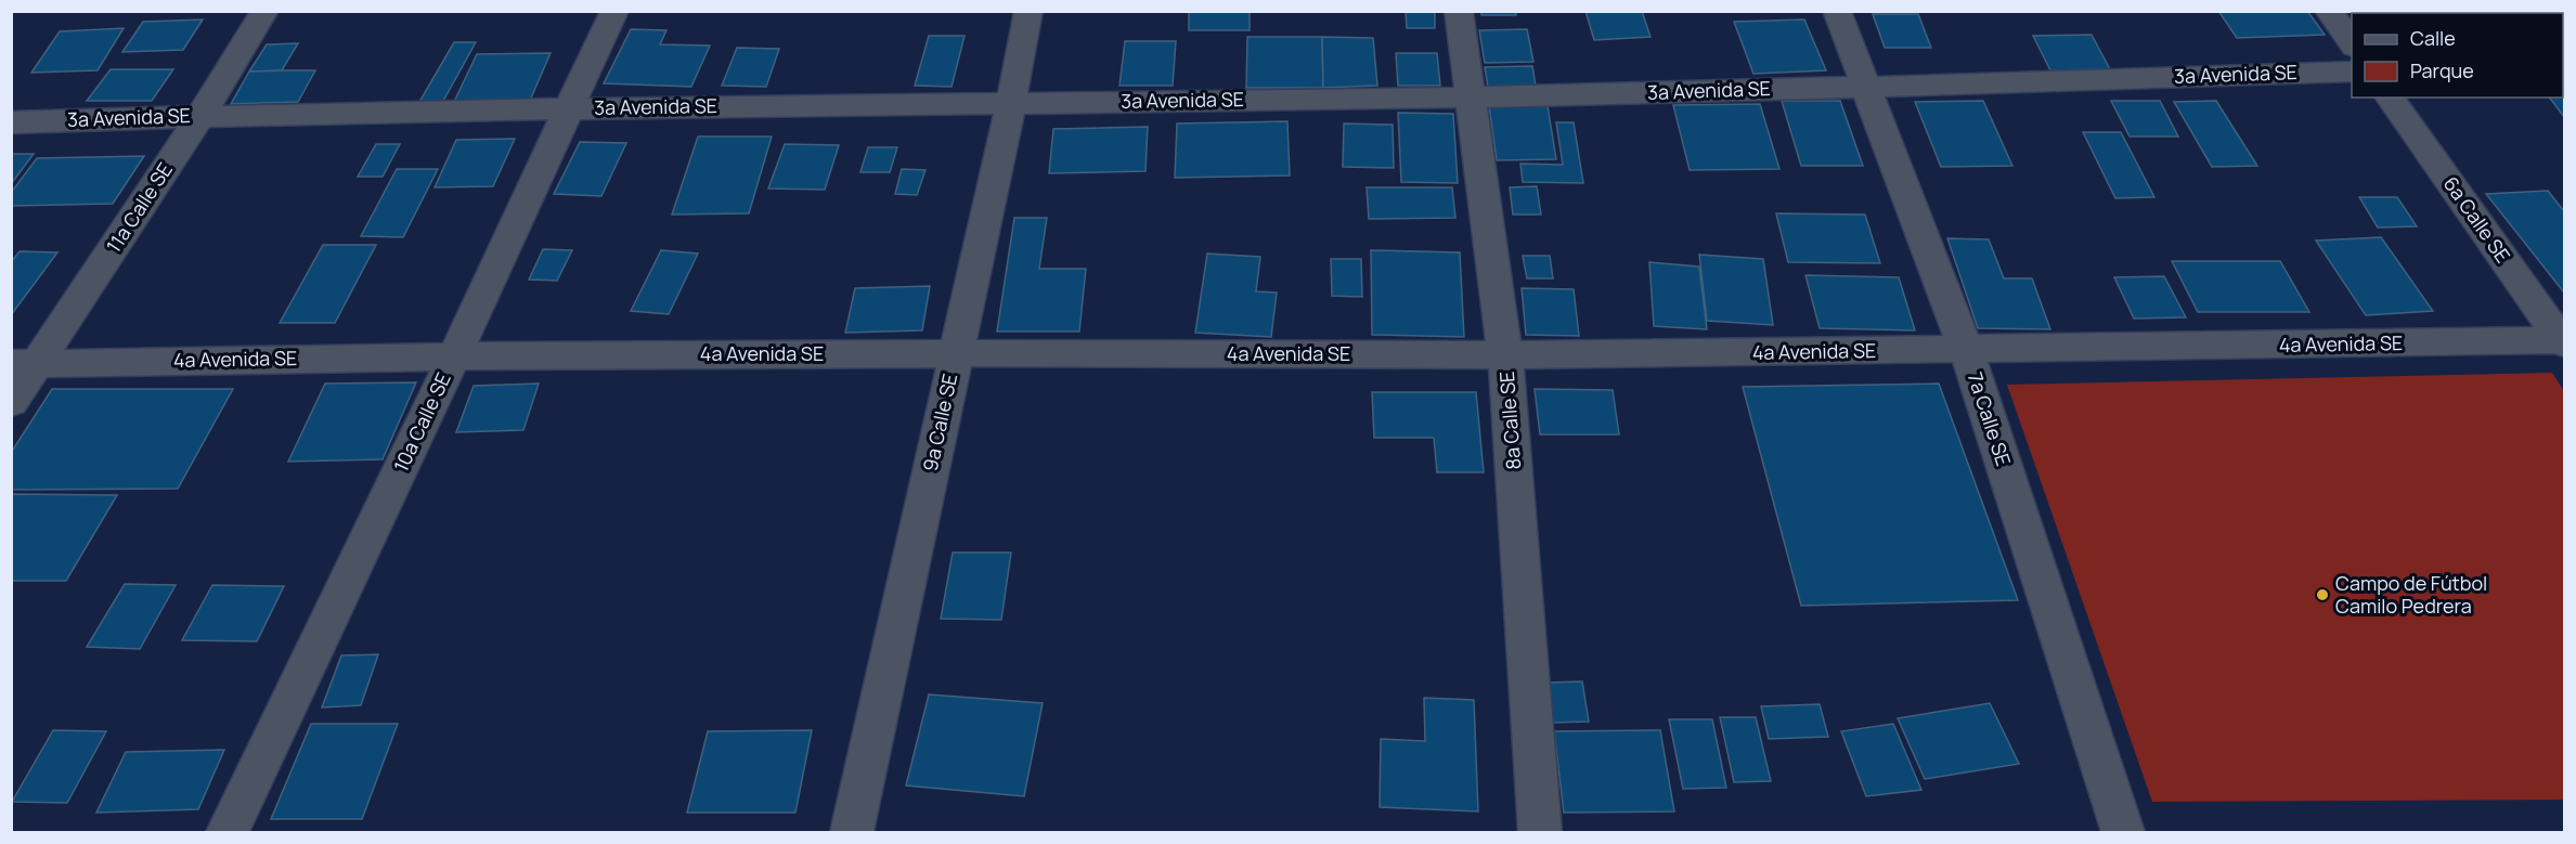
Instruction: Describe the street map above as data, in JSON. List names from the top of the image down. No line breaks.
{"streets":{"street":["3a Avenida SE","11a Calle SE","6a Calle SE","4a Avenida SE","7a Calle SE","8a Calle SE","10a Calle SE","9a Calle SE"]},"crossings":[["3a Avenida SE","11a Calle SE"],["3a Avenida SE","7a Calle SE"],["3a Avenida SE","8a Calle SE"],["3a Avenida SE","10a Calle SE"],["3a Avenida SE","9a Calle SE"],["11a Calle SE","4a Avenida SE"],["6a Calle SE","4a Avenida SE"],["4a Avenida SE","7a Calle SE"],["4a Avenida SE","8a Calle SE"],["4a Avenida SE","10a Calle SE"],["4a Avenida SE","9a Calle SE"]],"places":["Campo de Fútbol Camilo Pedrera"],"legend":["Calle","Parque"]}
